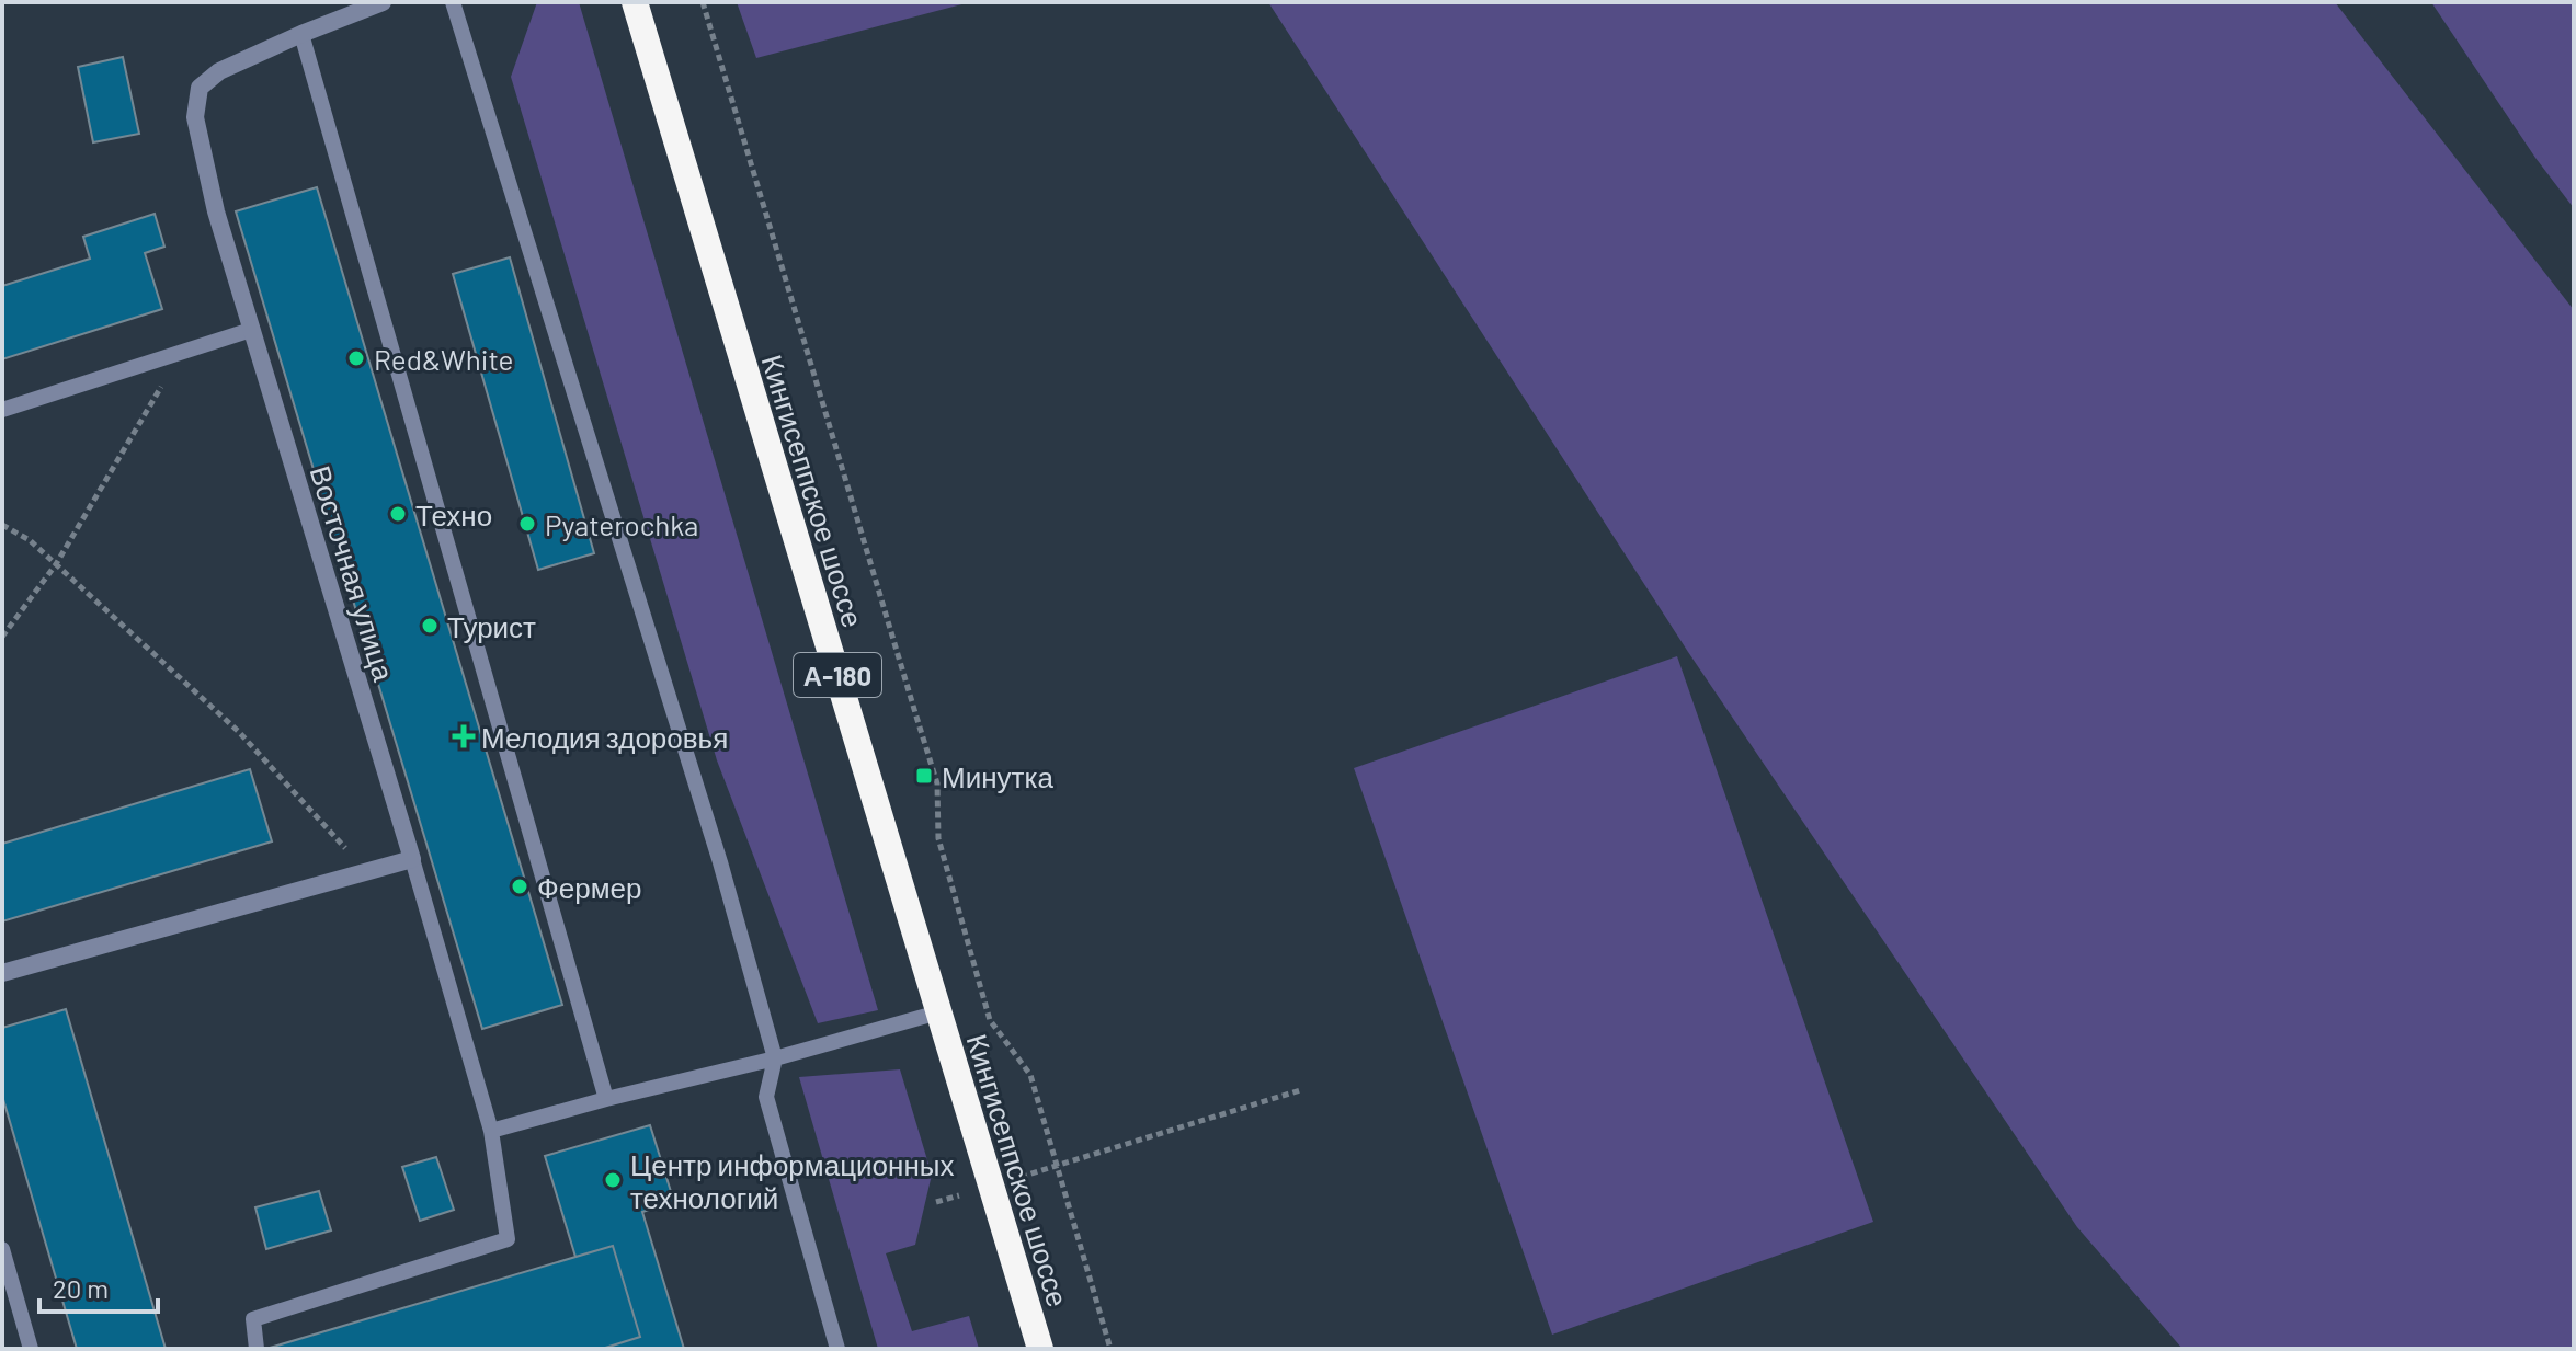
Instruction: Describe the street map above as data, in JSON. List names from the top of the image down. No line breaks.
{"streets":{"highway":["Кингисеппское шоссе","А-180"],"street":["Восточная улица"]},"places":{"other":["Red&White","Техно","Pyaterochka","Турист","Фермер","Центр информационных технологий"],"health":["Мелодия здоровья"],"transit":["Минутка"]},"scale_bar":"20 m"}
